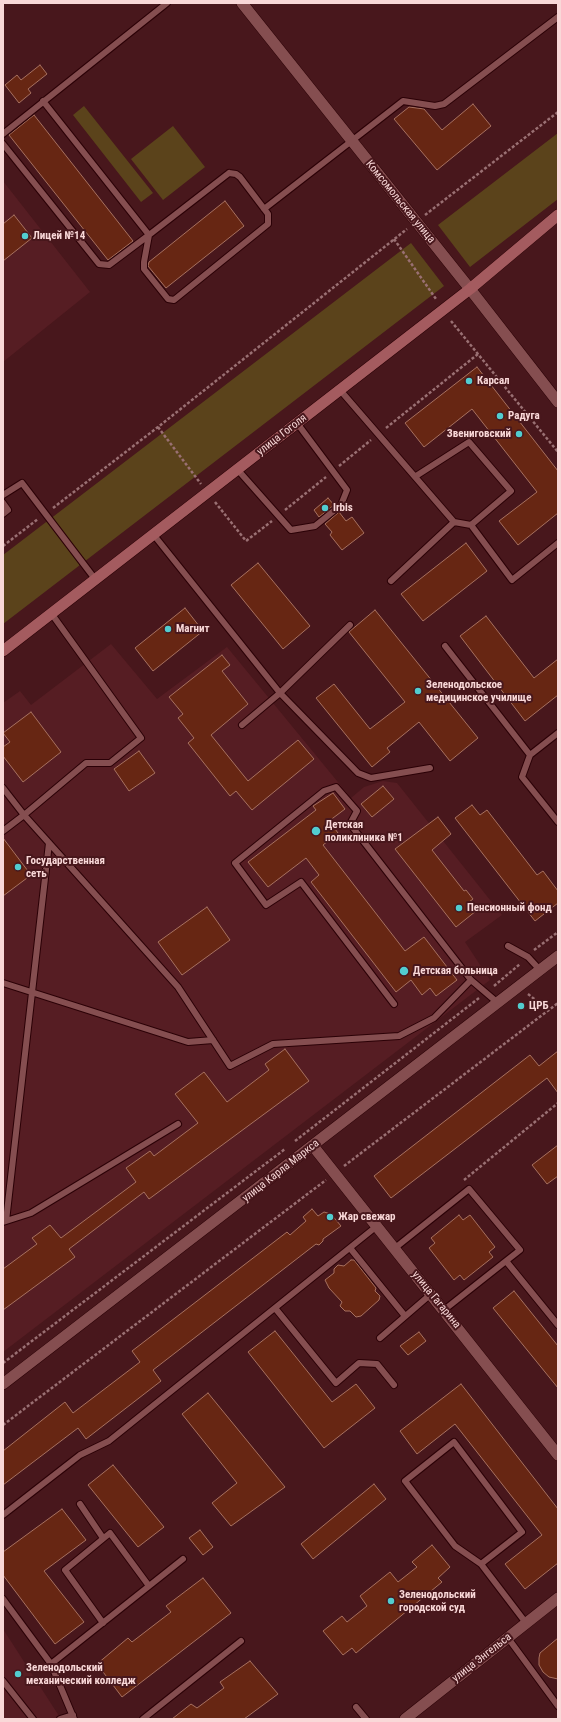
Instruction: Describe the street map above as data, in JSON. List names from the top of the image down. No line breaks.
{"streets":{"main road":["улица Гоголя"],"street":["Комсомольская улица","улица Карла Маркса","улица Гагарина","улица Энгельса"]},"crossings":[["Комсомольская улица","улица Гоголя"],["улица Карла Маркса","улица Гагарина"]],"places":["Лицей №14","Карсал","Радуга","Звениговский","Irbis","Магнит","Зеленодольское медицинское училище","Детская поликлиника №1","Государственная сеть","Пенсионный фонд","Детская больница","ЦРБ","Жар свежар","Зеленодольский городской суд","Зеленодольский механический колледж"]}
